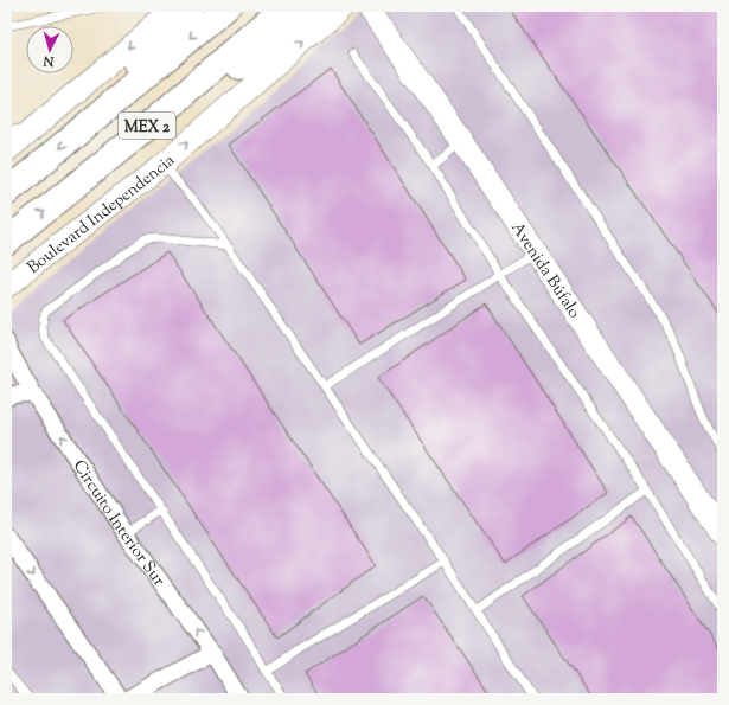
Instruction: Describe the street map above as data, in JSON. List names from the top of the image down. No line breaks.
{"streets":{"highway":["MEX 2"],"main road":["Boulevard Independencia","Avenida Búfalo"],"street":["Circuito Interior Sur"]},"north":"bottom"}
